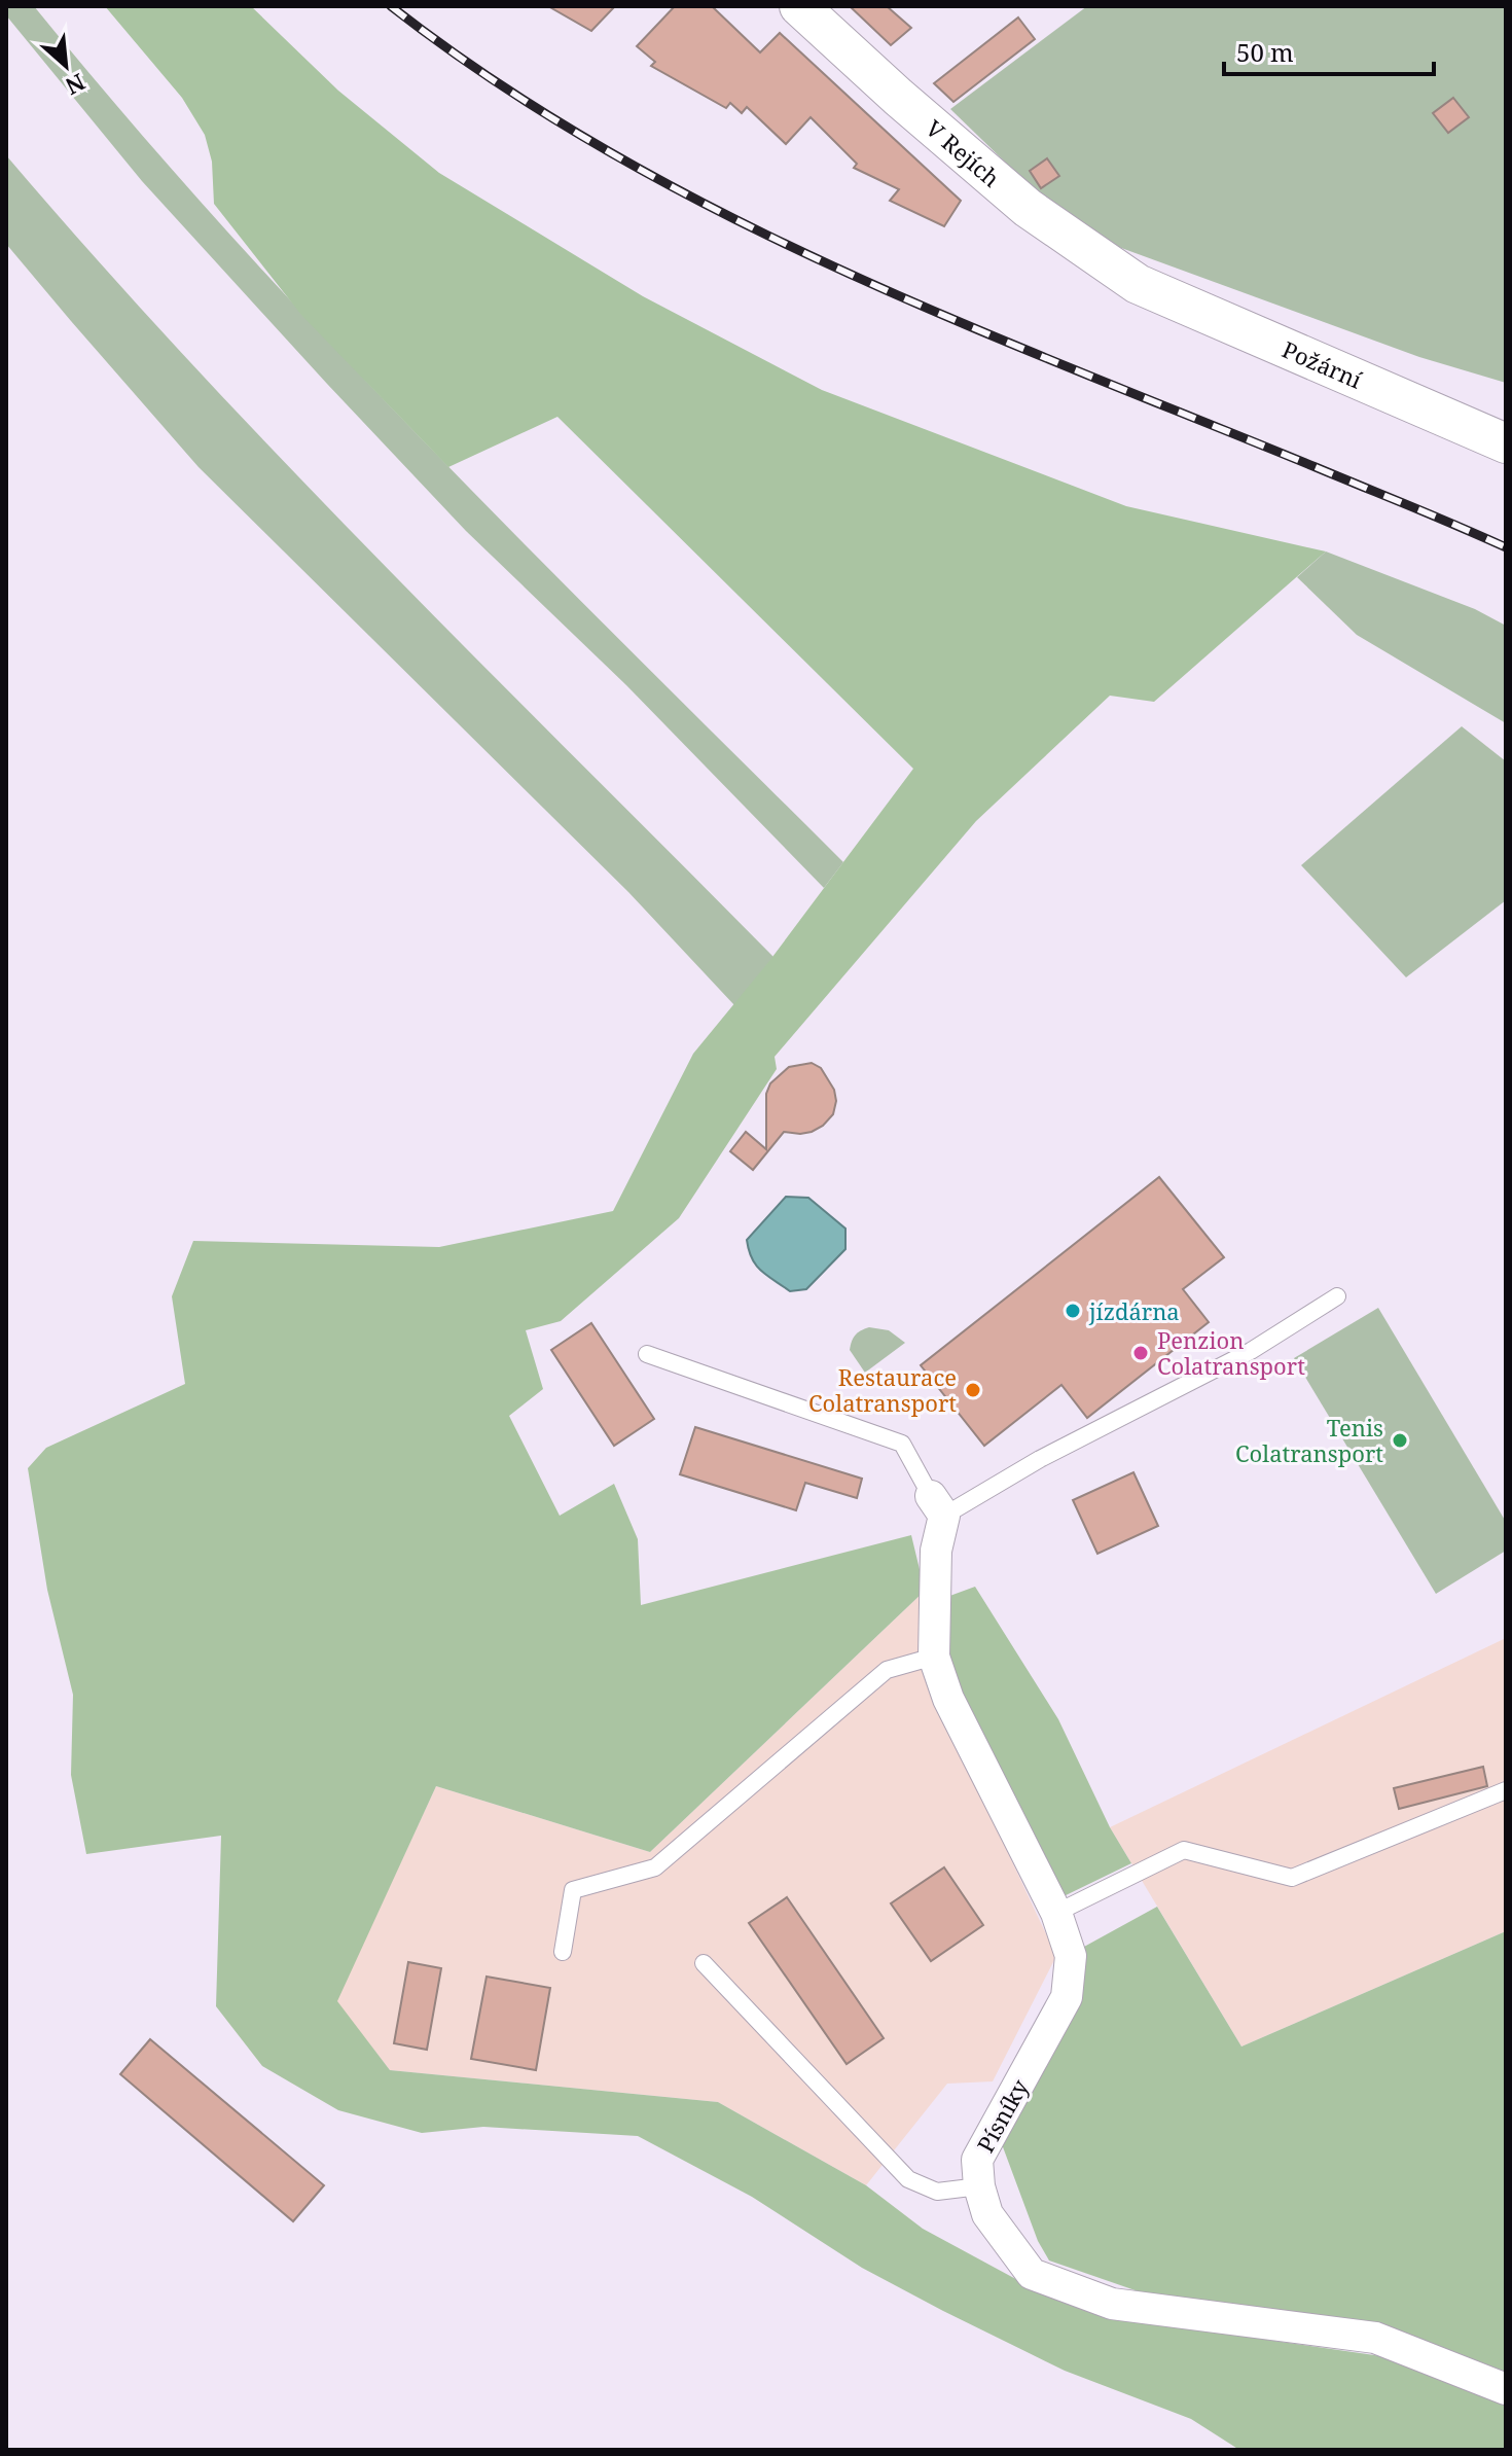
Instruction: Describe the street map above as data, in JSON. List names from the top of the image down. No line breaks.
{"streets":{"street":["V Rejích","Požární","Písníky"]},"crossings":[["V Rejích","Požární"]],"places":["jízdárna","Penzion Colatransport","Restaurace Colatransport","Tenis Colatransport"],"scale_bar":"50 m","north":"bottom right"}
